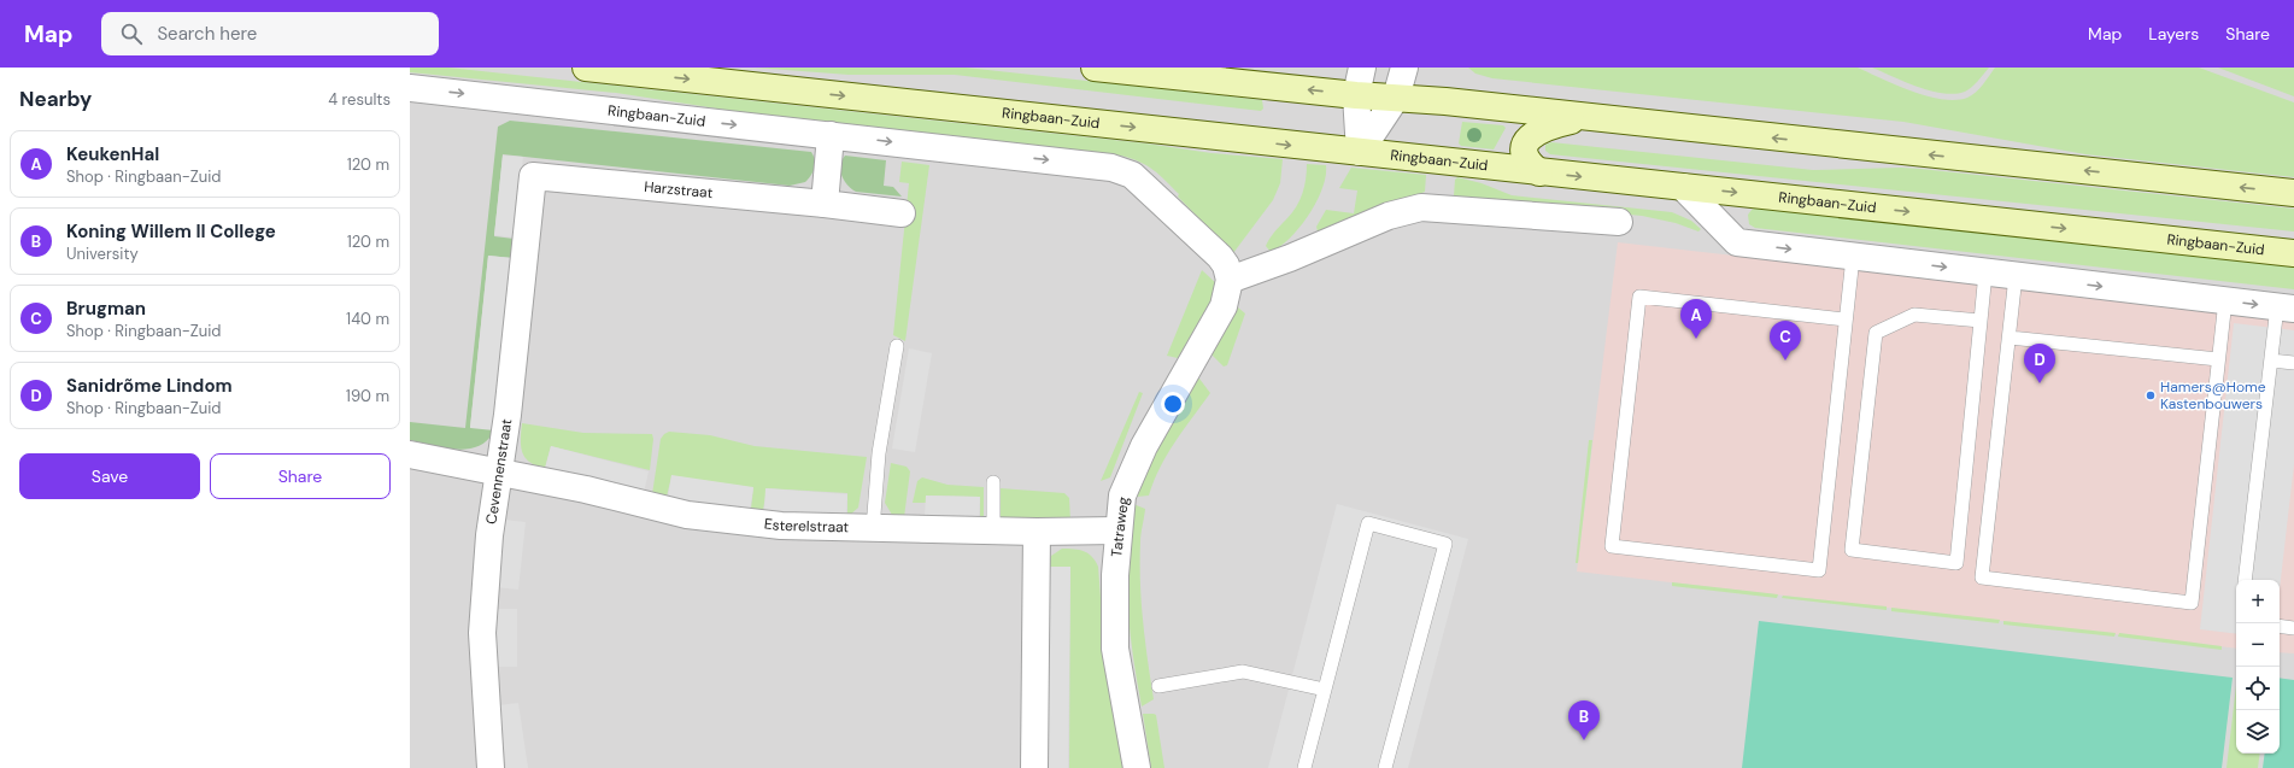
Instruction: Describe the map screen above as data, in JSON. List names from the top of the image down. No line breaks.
{"streets":{"main road":["Ringbaan-Zuid"],"street":["Harzstraat","Cevennenstraat","Esterelstraat","Tatraweg"]},"crossings":[["Ringbaan-Zuid","Tatraweg"],["Harzstraat","Cevennenstraat"],["Cevennenstraat","Esterelstraat"],["Esterelstraat","Tatraweg"]],"places":["Hamers@Home Kastenbouwers"],"page":{"header":"Map","search":"Search here","nav":["Map","Layers","Share"],"heading":["Nearby","4 results"],"list":[{"mark":"A","name":"KeukenHal","note":"Shop · Ringbaan-Zuid","value":"120 m"},{"mark":"B","name":"Koning Willem II College","note":"University","value":"120 m"},{"mark":"C","name":"Brugman","note":"Shop · Ringbaan-Zuid","value":"140 m"},{"mark":"D","name":"Sanidrõme Lindom","note":"Shop · Ringbaan-Zuid","value":"190 m"}],"pins":["A","C","D","B"],"buttons":["Save","Share"],"map_buttons":["+","−"]}}
